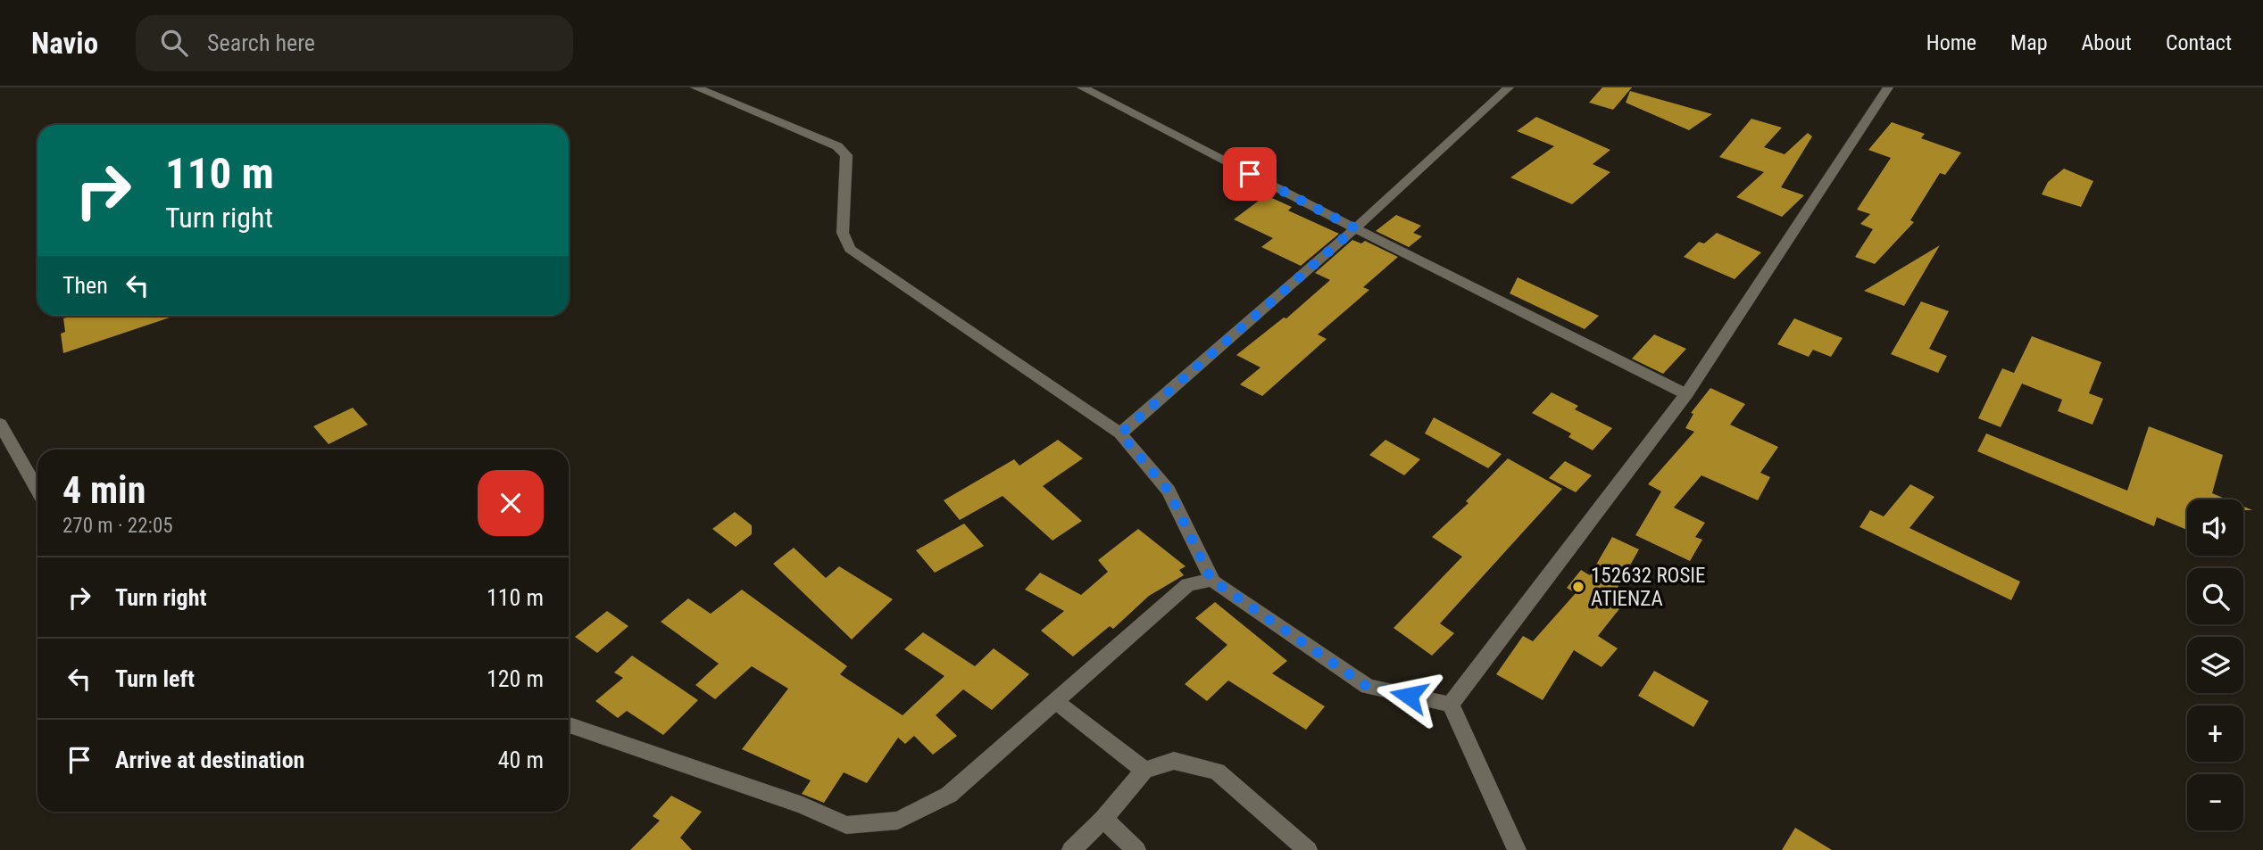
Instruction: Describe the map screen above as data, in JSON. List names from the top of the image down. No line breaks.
{"places":["152632 ROSIE ATIENZA"],"page":{"header":"Navio","search":"Search here","nav":["Home","Map","About","Contact"],"turn":["110 m","Turn right"],"then":"Then","heading":["4 min","270 m · 22:05"],"map_buttons":["+","−"],"list":[{"name":"Turn right","value":"110 m"},{"name":"Turn left","value":"120 m"},{"name":"Arrive at destination","value":"40 m"}]}}
